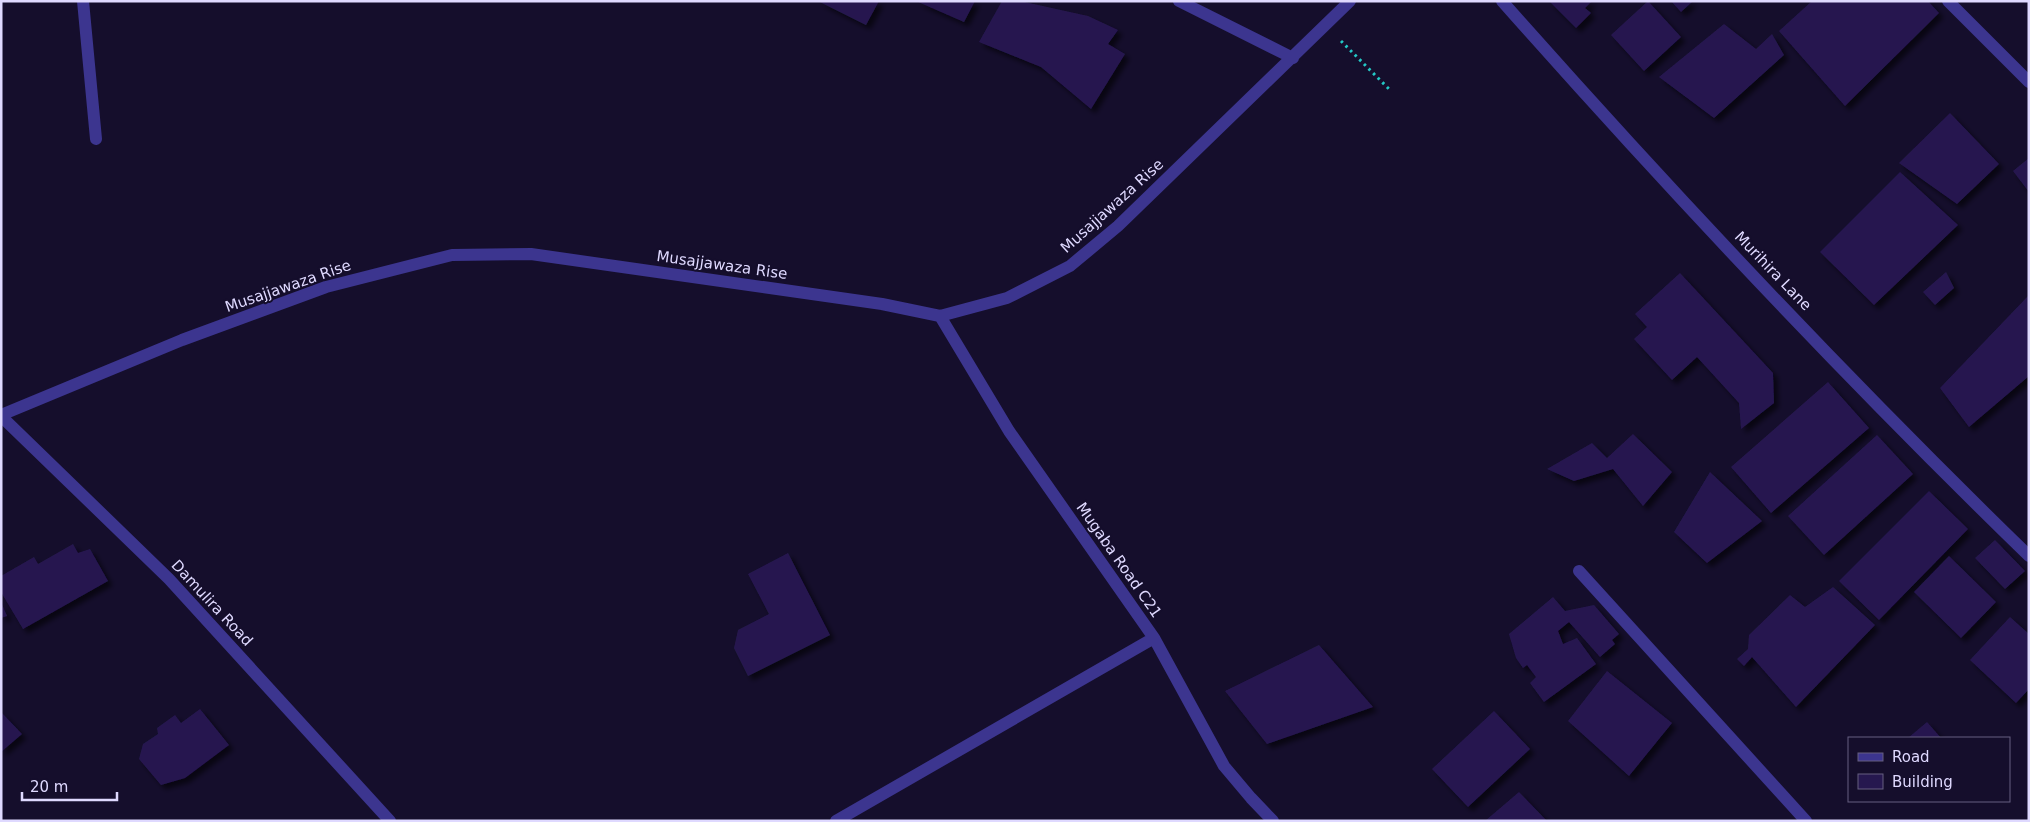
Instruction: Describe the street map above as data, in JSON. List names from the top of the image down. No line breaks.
{"streets":{"street":["Musajjawaza Rise","Murihira Lane","Mugaba Road C21","Damulira Road"]},"crossings":[["Musajjawaza Rise","Mugaba Road C21"],["Musajjawaza Rise","Damulira Road"]],"legend":["Road","Building"],"scale_bar":"20 m"}
